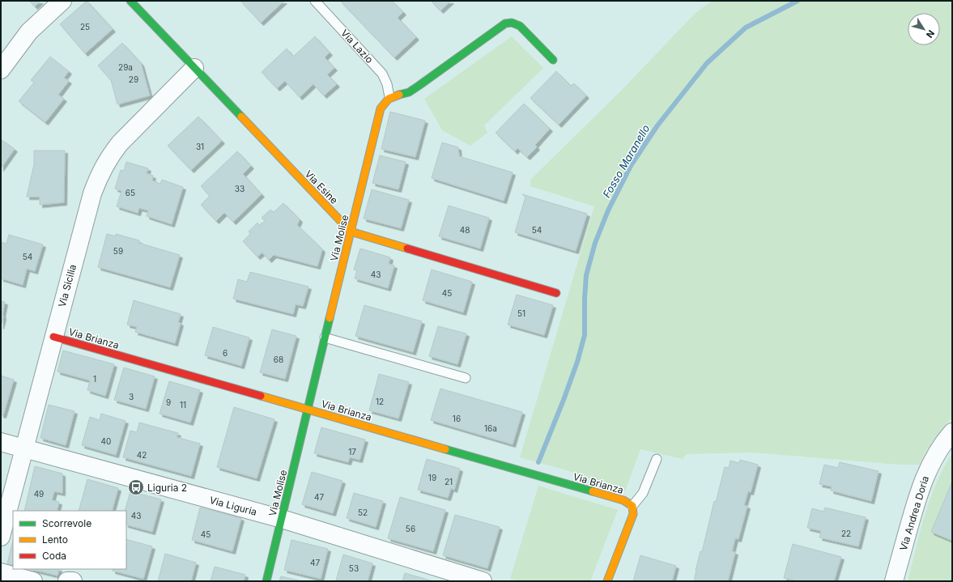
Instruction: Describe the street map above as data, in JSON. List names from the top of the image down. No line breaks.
{"streets":{"street":["Via Esine","Via Molise","Via Sicilia","Via Brianza","Via Liguria","Via Andrea Doria"],"lane":["Via Lazio"]},"crossings":[["Via Lazio","Via Molise"],["Via Esine","Via Molise"],["Via Esine","Via Sicilia"],["Via Molise","Via Brianza"],["Via Molise","Via Liguria"],["Via Sicilia","Via Brianza"],["Via Sicilia","Via Liguria"]],"water":["Fosso Maranello"],"places":{"bus stop":["Liguria 2"]},"house_numbers":["25","29a","29","31","33","65","48","54","59","54","43","45","51","6","68","1","3","12","9","11","16","16a","40","17","42","19","21","49","47","52","43","56","22","45","47","53"],"legend":["Scorrevole","Lento","Coda"],"north":"bottom right"}
